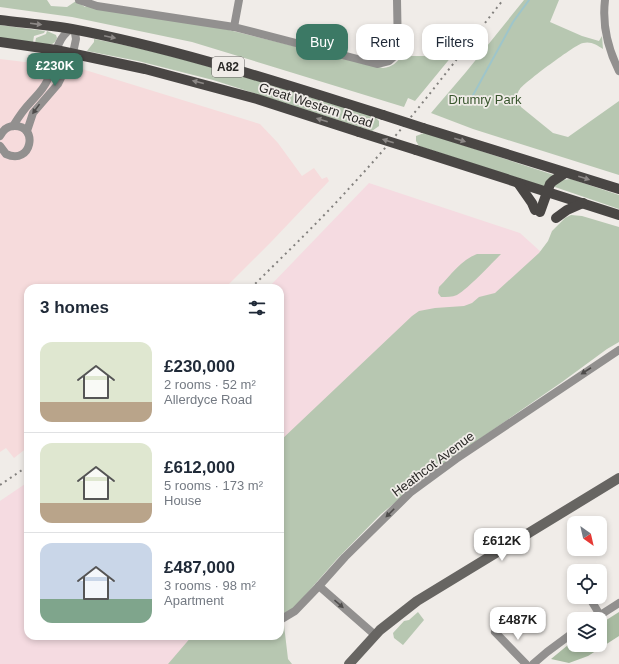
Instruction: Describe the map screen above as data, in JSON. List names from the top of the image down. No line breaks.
{"streets":{"main road":["A82","Great Western Road"],"street":["Heathcot Avenue"]},"one_way":["Heathcot Avenue"],"parks":["Drumry Park"],"north":"bottom right","page":{"chip":["Buy","Rent","Filters"],"price":["£230K","£612K","£487K"],"heading":"3 homes","list":[{"name":"£230,000","note":"2 rooms · 52 m² · Allerdyce Road"},{"name":"£612,000","note":"5 rooms · 173 m² · House"},{"name":"£487,000","note":"3 rooms · 98 m² · Apartment"}]}}
